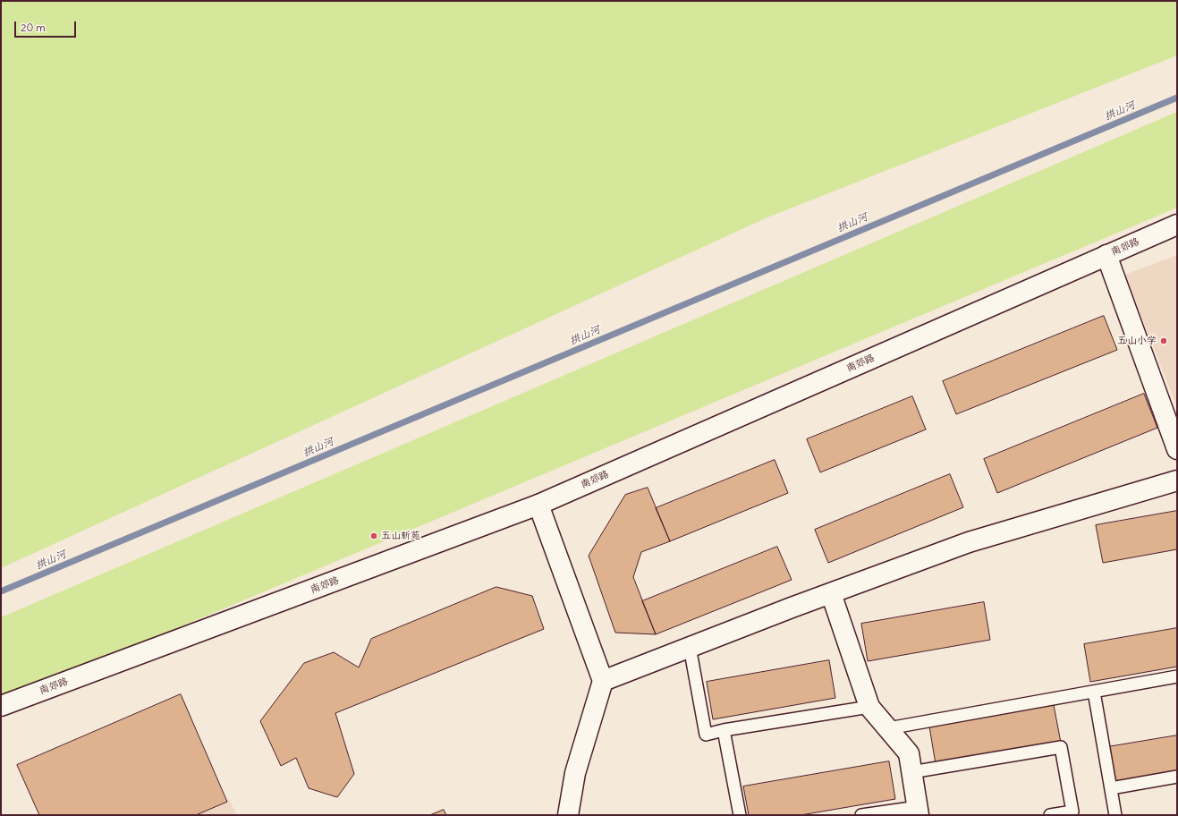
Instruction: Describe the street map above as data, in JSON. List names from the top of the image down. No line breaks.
{"streets":{"street":["南郊路"]},"water":["拱山河"],"places":["五山小学","五山新苑"],"scale_bar":"20 m"}
